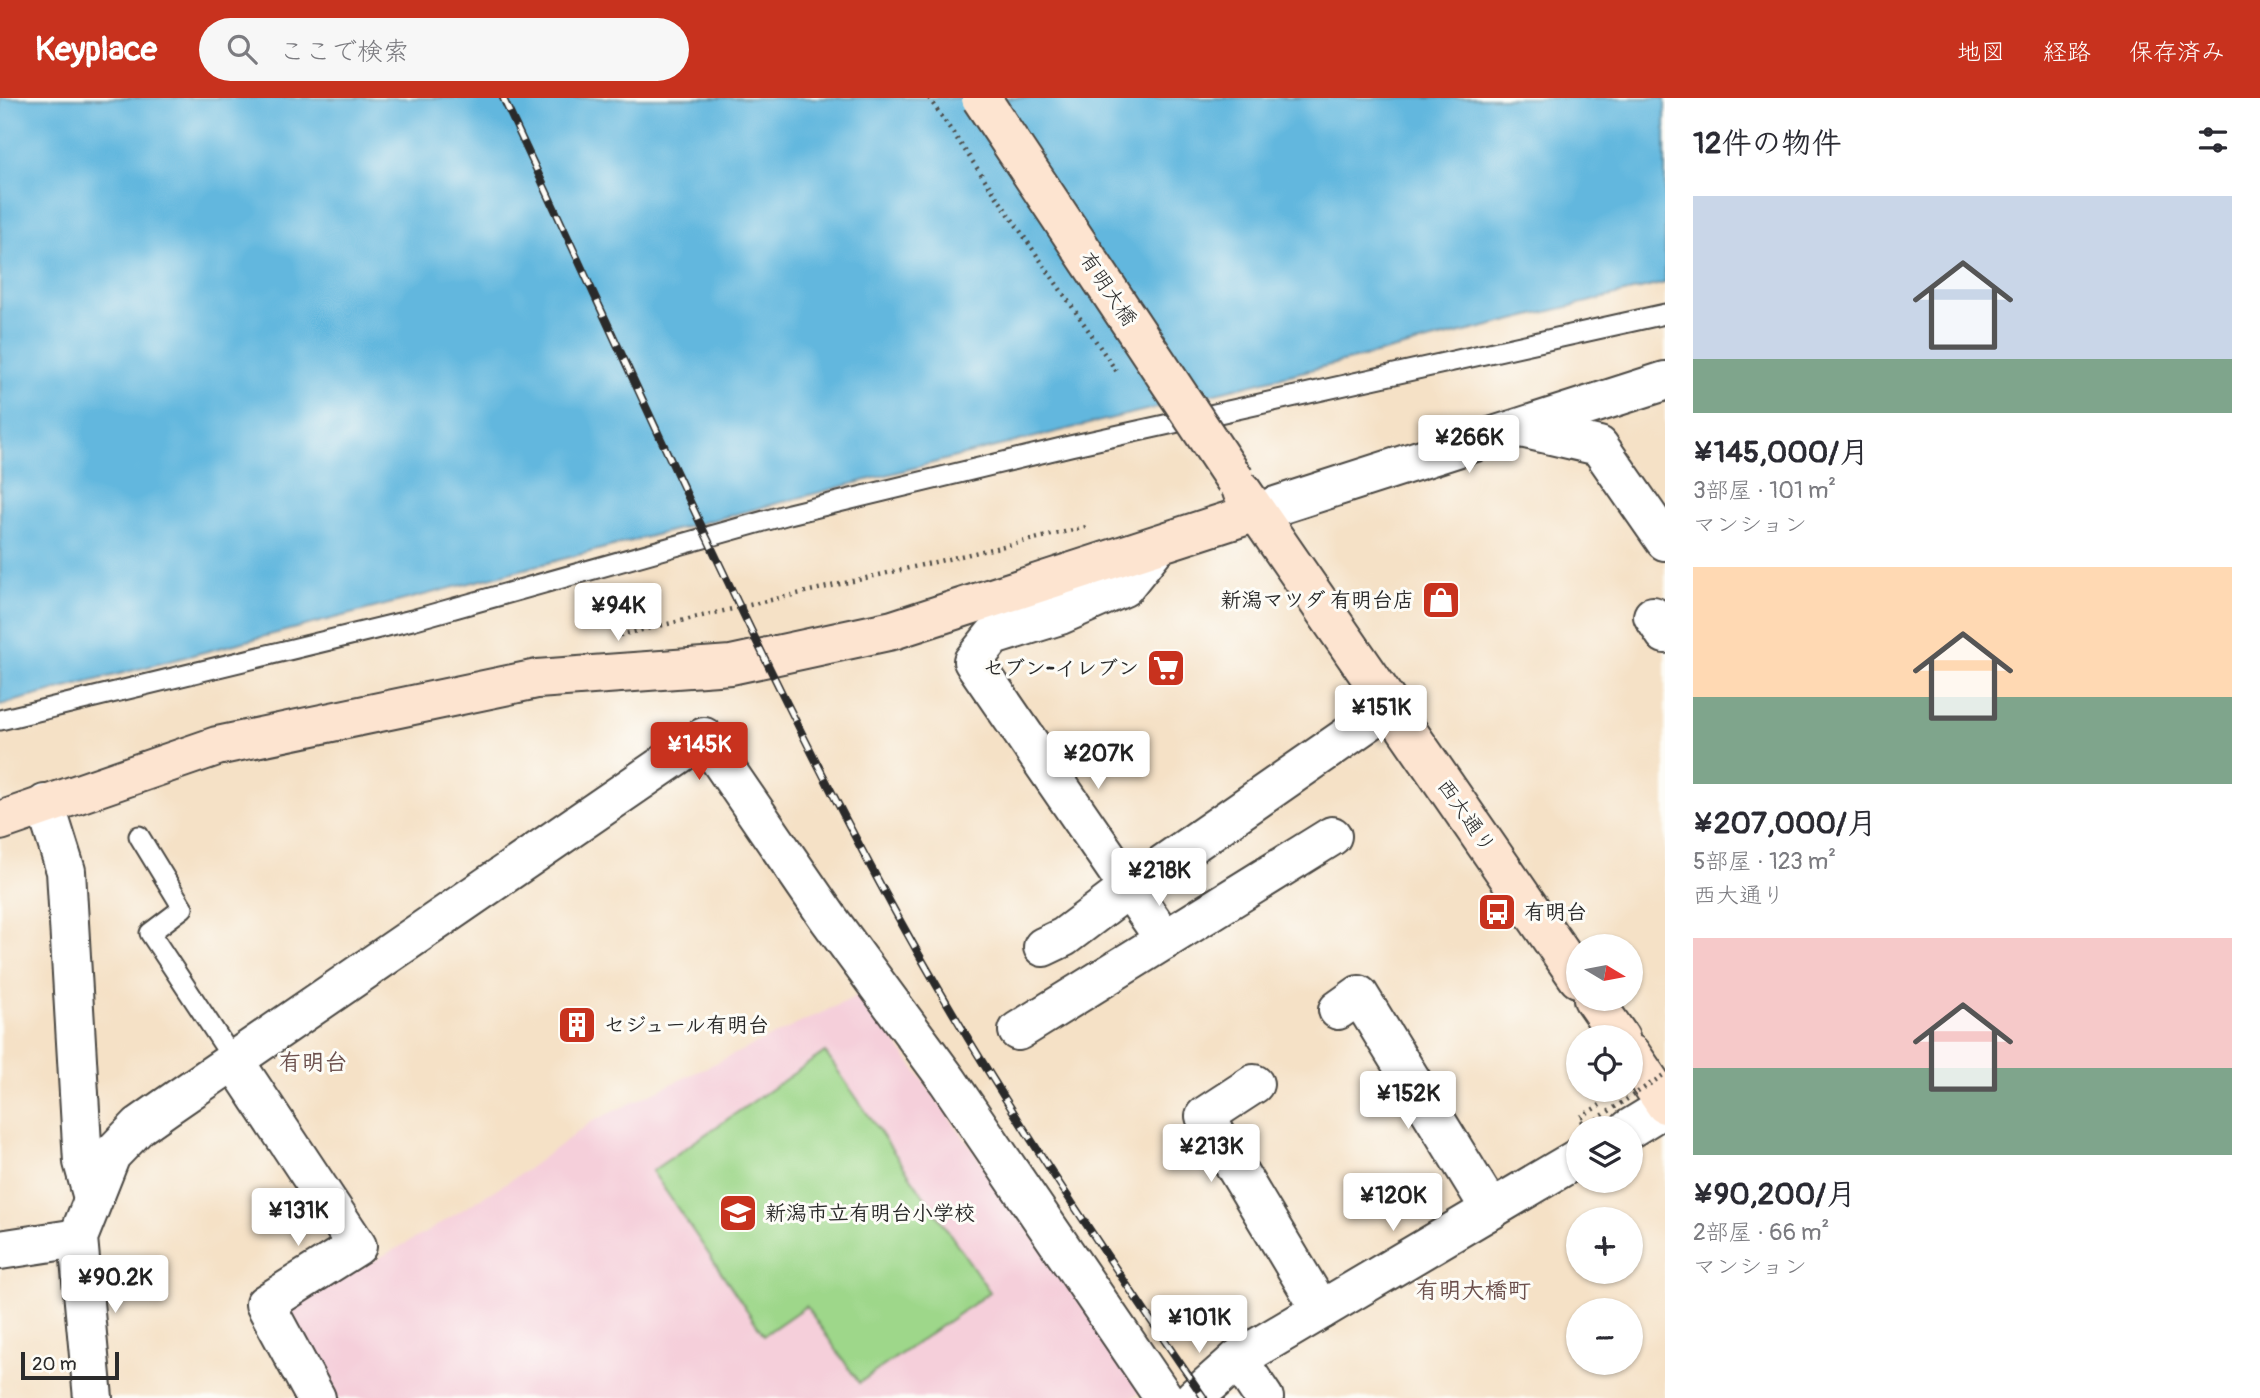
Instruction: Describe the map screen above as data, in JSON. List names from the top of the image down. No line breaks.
{"streets":{"street":["有明大橋","西大通り"]},"crossings":[["有明大橋","西大通り"]],"districts":["有明台","有明大橋町"],"places":{"shop":["新潟マツダ 有明台店"],"supermarket":["セブン-イレブン"],"bus stop":["有明台"],"building":["セジュール有明台"],"school or university":["新潟市立有明台小学校"]},"scale_bar":"20 m","north":"right","page":{"header":"Keyplace","search":"ここで検索","nav":["地図","経路","保存済み"],"heading":"12件の物件","list":[{"name":"¥145,000/月","note":"3部屋 · 101 m² · マンション"},{"name":"¥207,000/月","note":"5部屋 · 123 m² · 西大通り"},{"name":"¥90,200/月","note":"2部屋 · 66 m² · マンション"}],"price":["¥266K","¥94K","¥151K","¥145K","¥207K","¥218K","¥152K","¥213K","¥120K","¥131K","¥90.2K","¥101K"],"map_buttons":["+","−"],"scale":"20 m"}}
